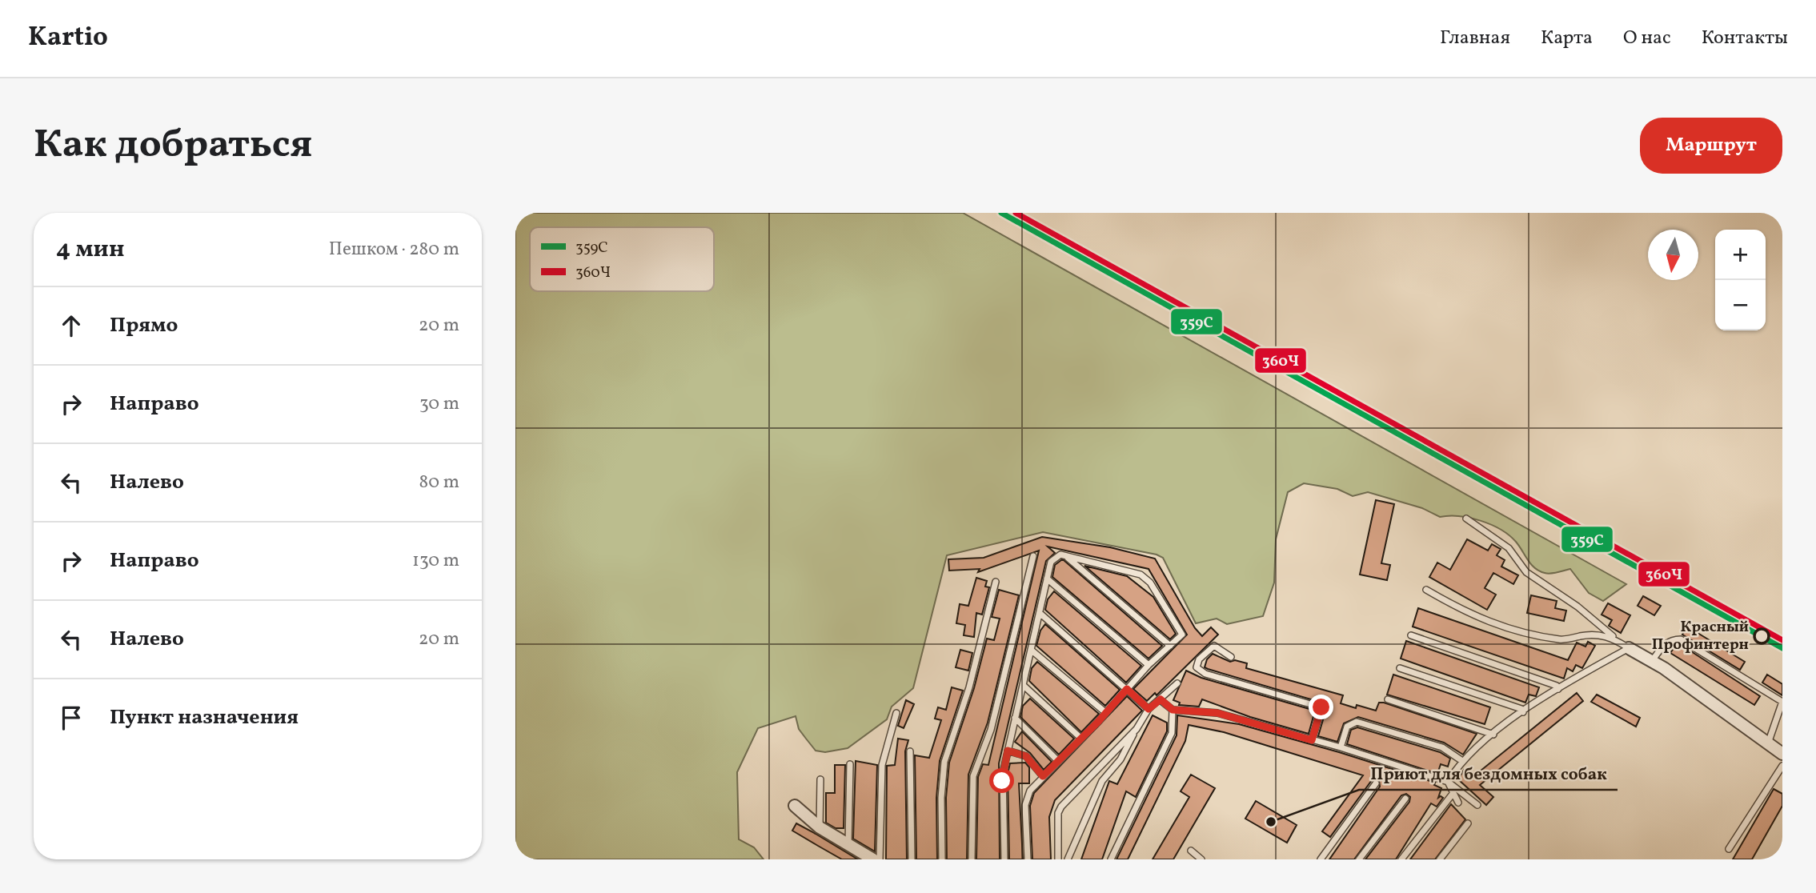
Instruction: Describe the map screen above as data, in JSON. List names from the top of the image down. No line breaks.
{"places":["Красный Профинтерн","Приют для бездомных собак"],"lines":["transit line 359С","transit line 360Ч"],"legend":["359С","360Ч"],"north":"bottom","page":{"header":"Kartio","nav":["Главная","Карта","О нас","Контакты"],"buttons":"Маршрут","title":"Как добраться","heading":["4 мин","Пешком · 280 m"],"map_buttons":["+","−"],"list":[["Прямо","20 m"],["Направо","30 m"],["Налево","80 m"],["Направо","130 m"],["Налево","20 m"],"Пункт назначения"]}}
